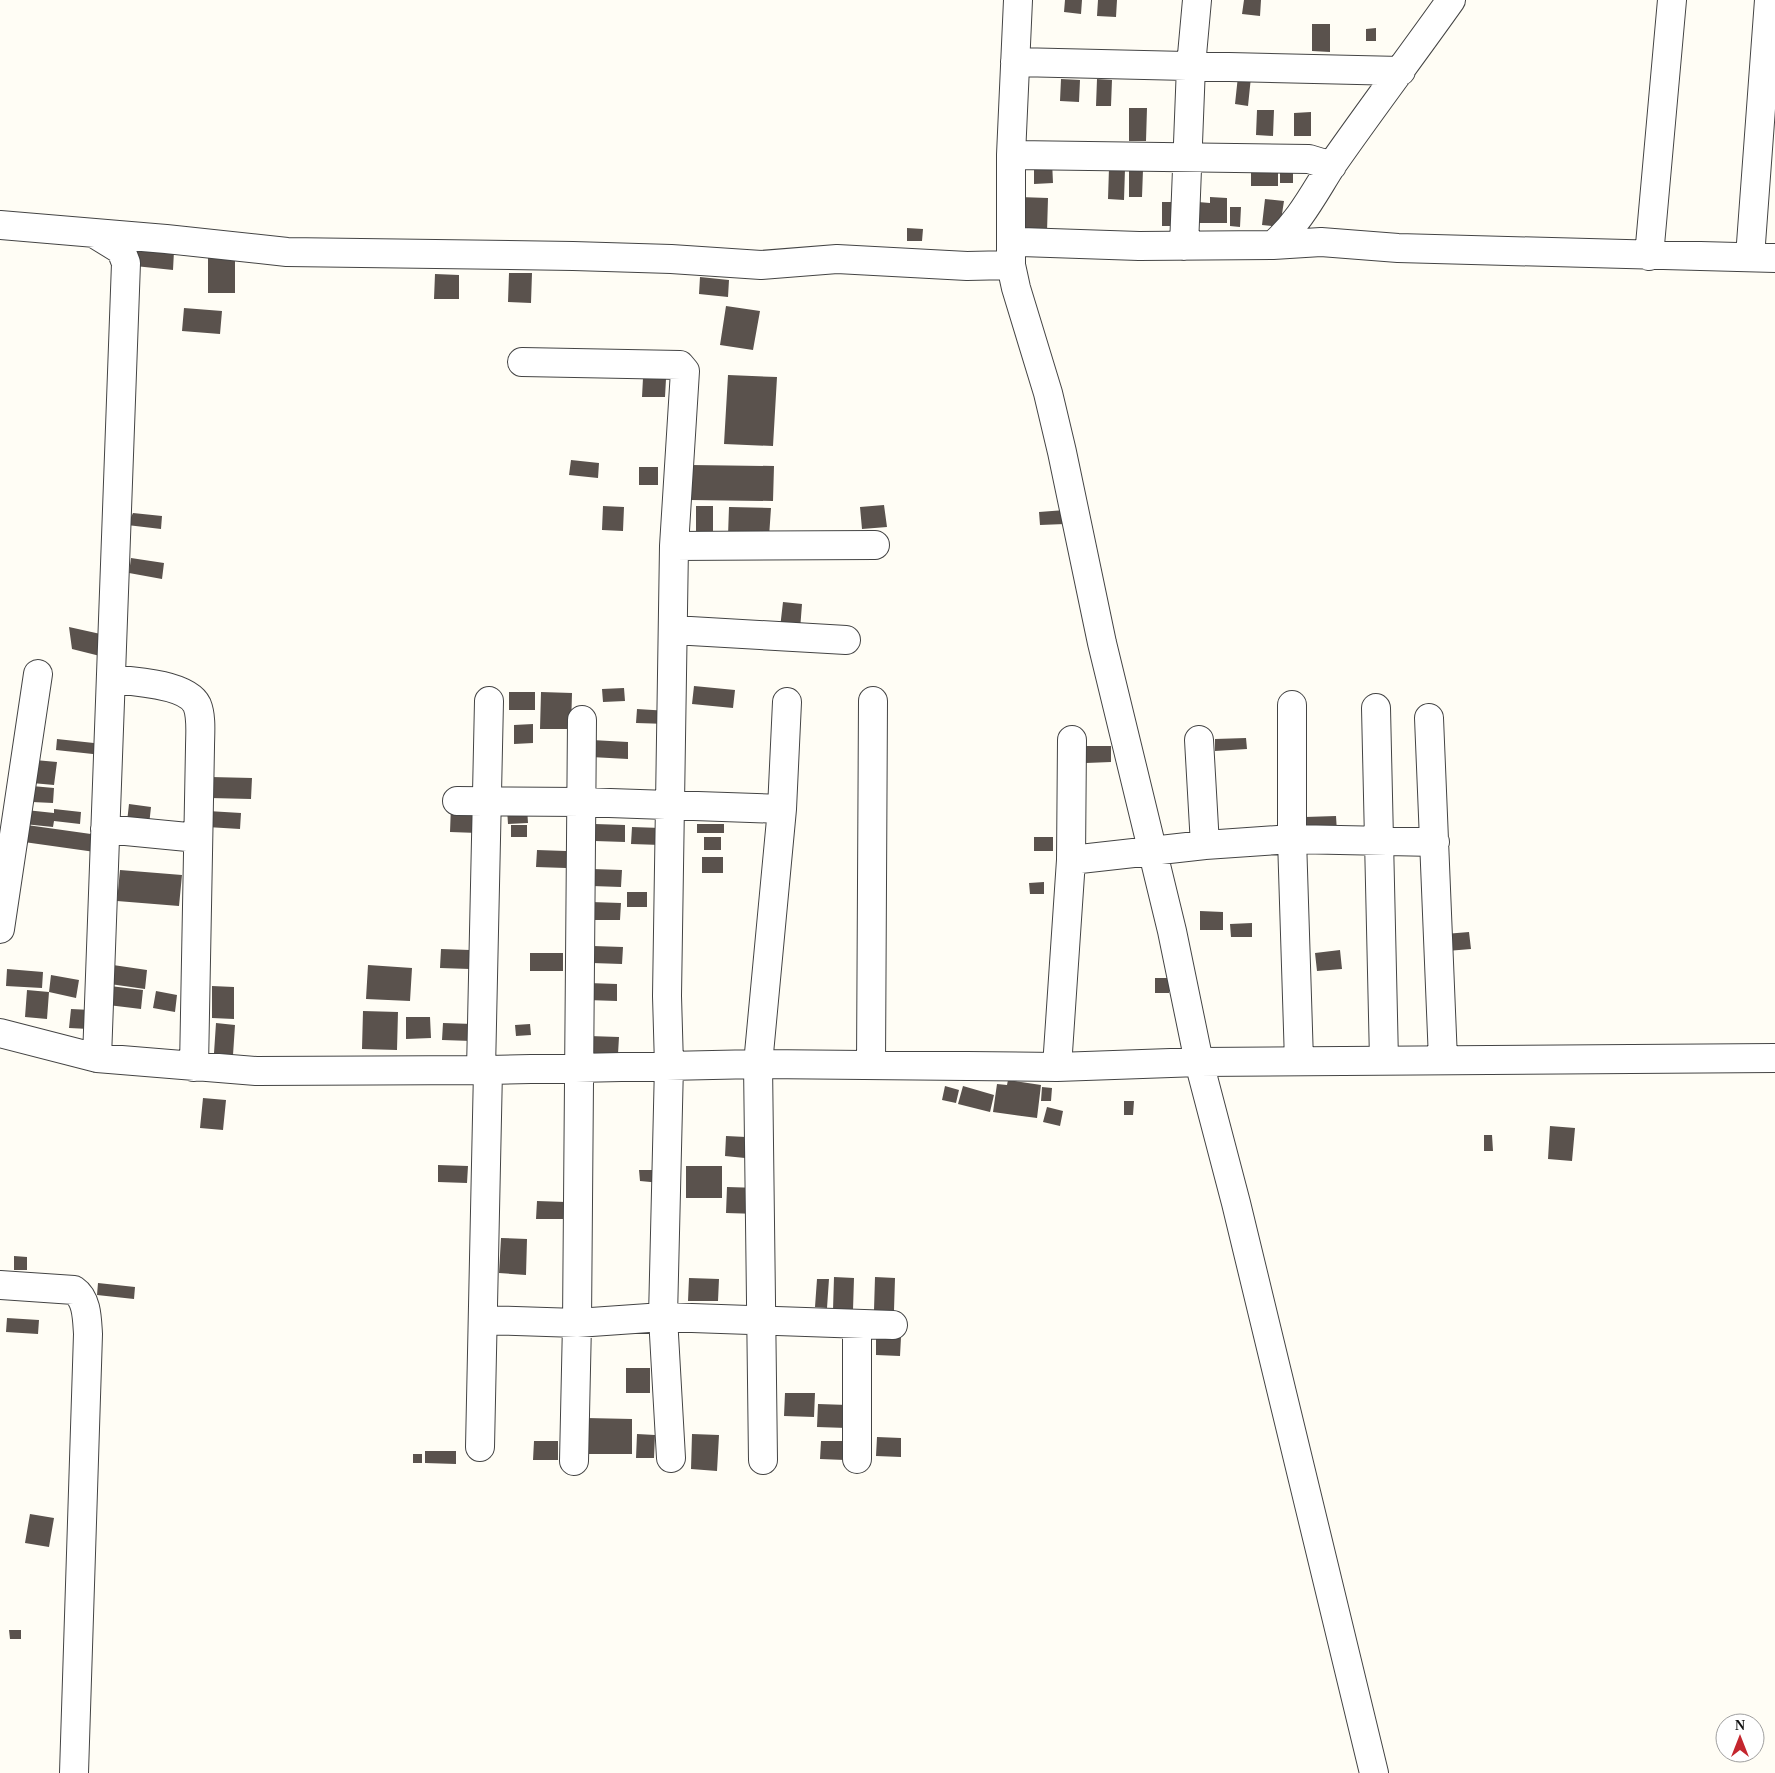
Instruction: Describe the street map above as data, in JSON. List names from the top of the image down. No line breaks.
{"north":"top"}
